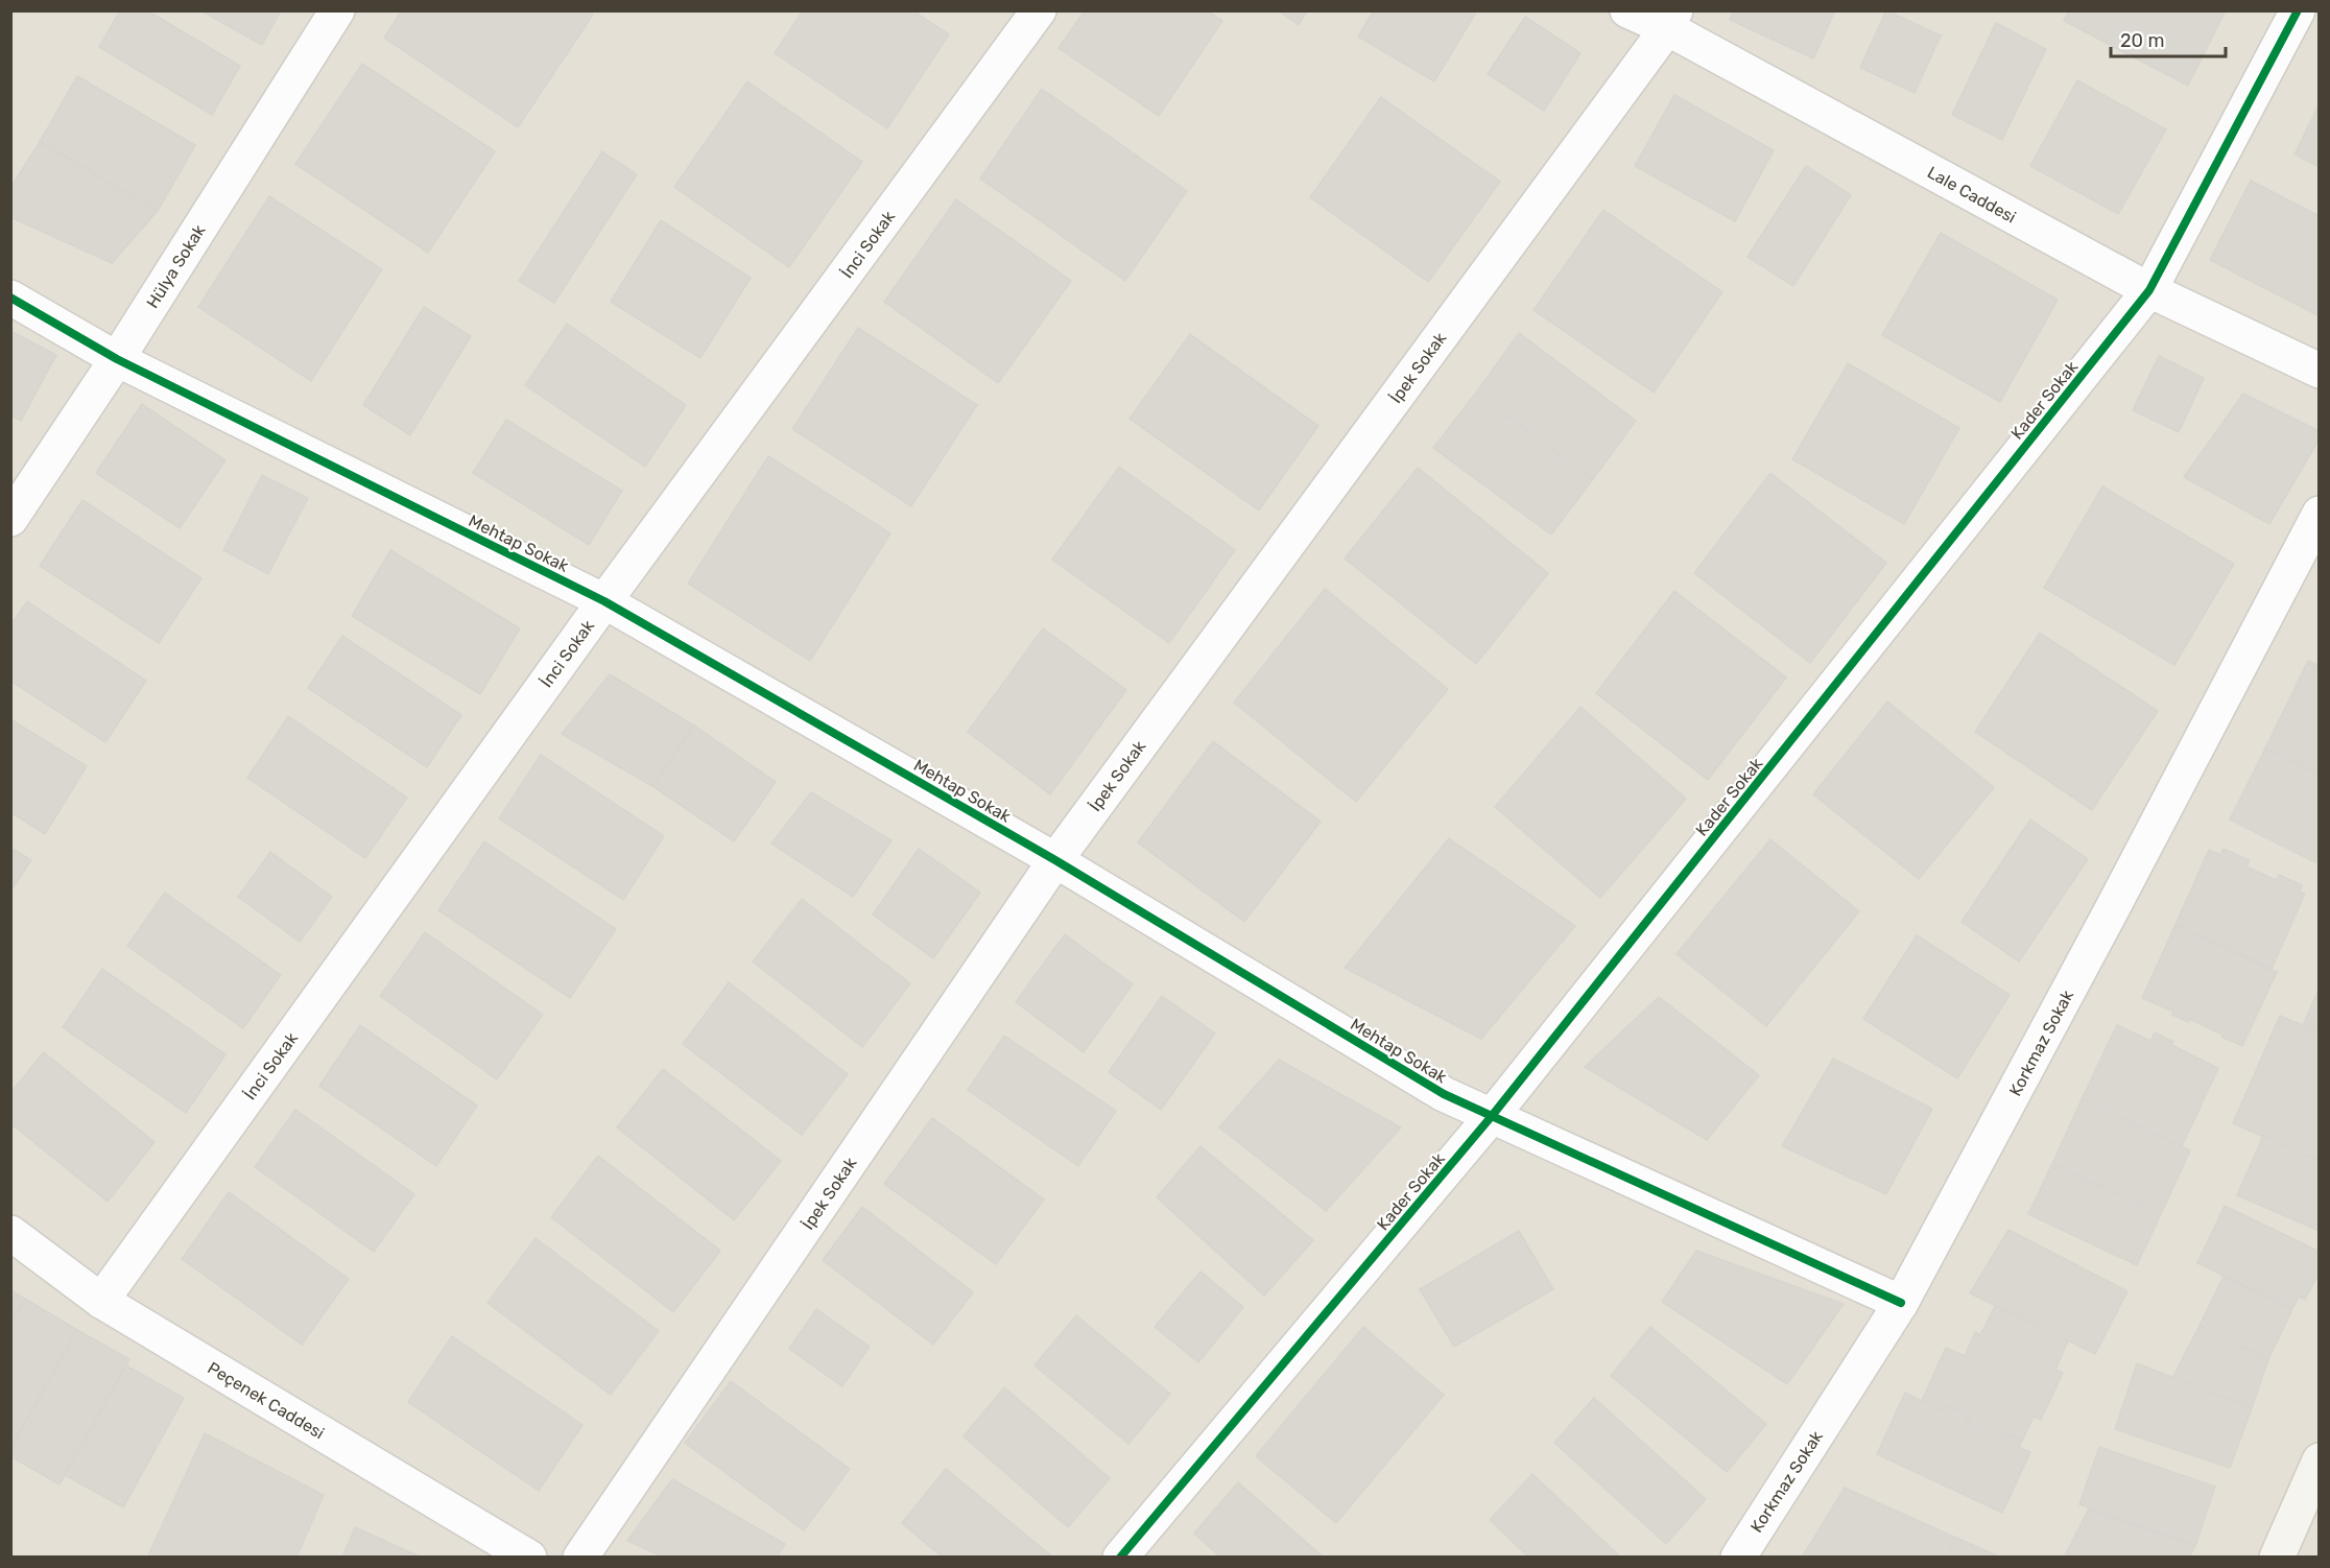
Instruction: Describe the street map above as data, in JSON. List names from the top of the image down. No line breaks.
{"streets":{"street":["Lale Caddesi","İnci Sokak","Hülya Sokak","İpek Sokak","Kader Sokak","Mehtap Sokak","Korkmaz Sokak","Peçenek Caddesi"]},"crossings":[["Lale Caddesi","İpek Sokak"],["Lale Caddesi","Kader Sokak"],["İnci Sokak","Mehtap Sokak"],["İnci Sokak","Peçenek Caddesi"],["Hülya Sokak","Mehtap Sokak"],["İpek Sokak","Mehtap Sokak"],["Kader Sokak","Mehtap Sokak"],["Mehtap Sokak","Korkmaz Sokak"]],"scale_bar":"20 m"}
